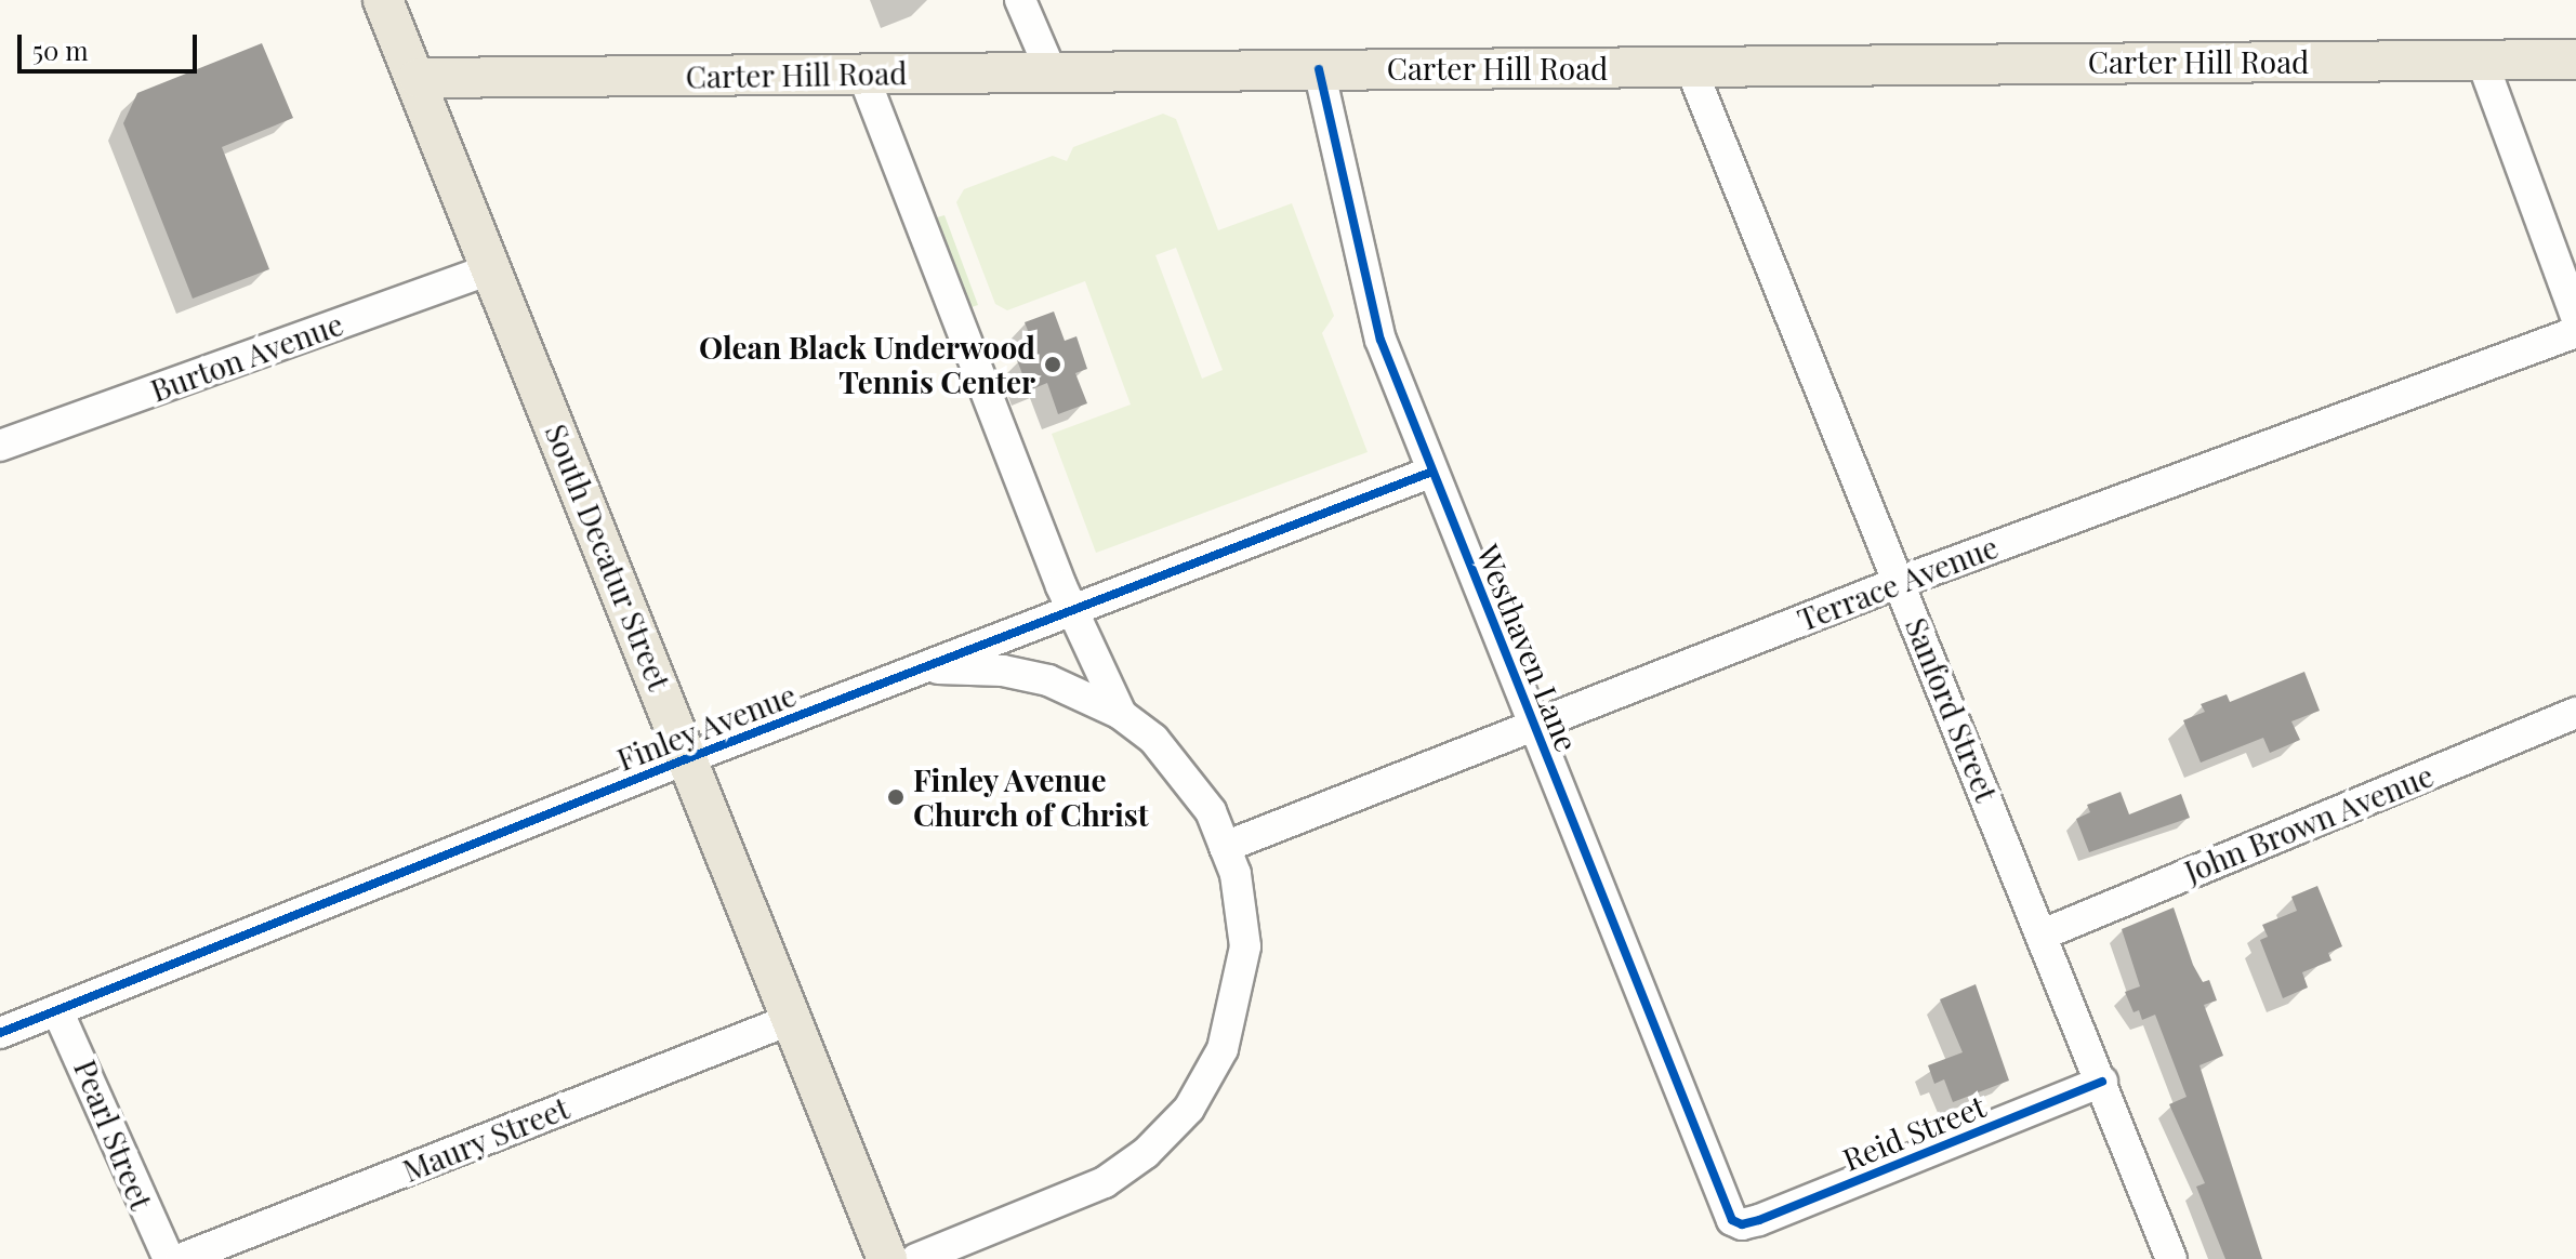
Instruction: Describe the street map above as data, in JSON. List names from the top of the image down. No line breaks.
{"streets":{"main road":["Carter Hill Road","South Decatur Street"],"street":["Burton Avenue","Terrace Avenue","Westhaven Lane","Sanford Street","Finley Avenue","John Brown Avenue","Reid Street","Pearl Street","Maury Street"]},"crossings":[["Carter Hill Road","South Decatur Street"],["Carter Hill Road","Westhaven Lane"],["Carter Hill Road","Sanford Street"],["Burton Avenue","South Decatur Street"],["South Decatur Street","Finley Avenue"],["South Decatur Street","Maury Street"],["Terrace Avenue","Westhaven Lane"],["Terrace Avenue","Sanford Street"],["Westhaven Lane","Finley Avenue"],["Westhaven Lane","Reid Street"],["Sanford Street","John Brown Avenue"],["Sanford Street","Reid Street"],["Finley Avenue","Pearl Street"]],"places":["Olean Black Underwood Tennis Center","Finley Avenue Church of Christ"],"scale_bar":"50 m"}
